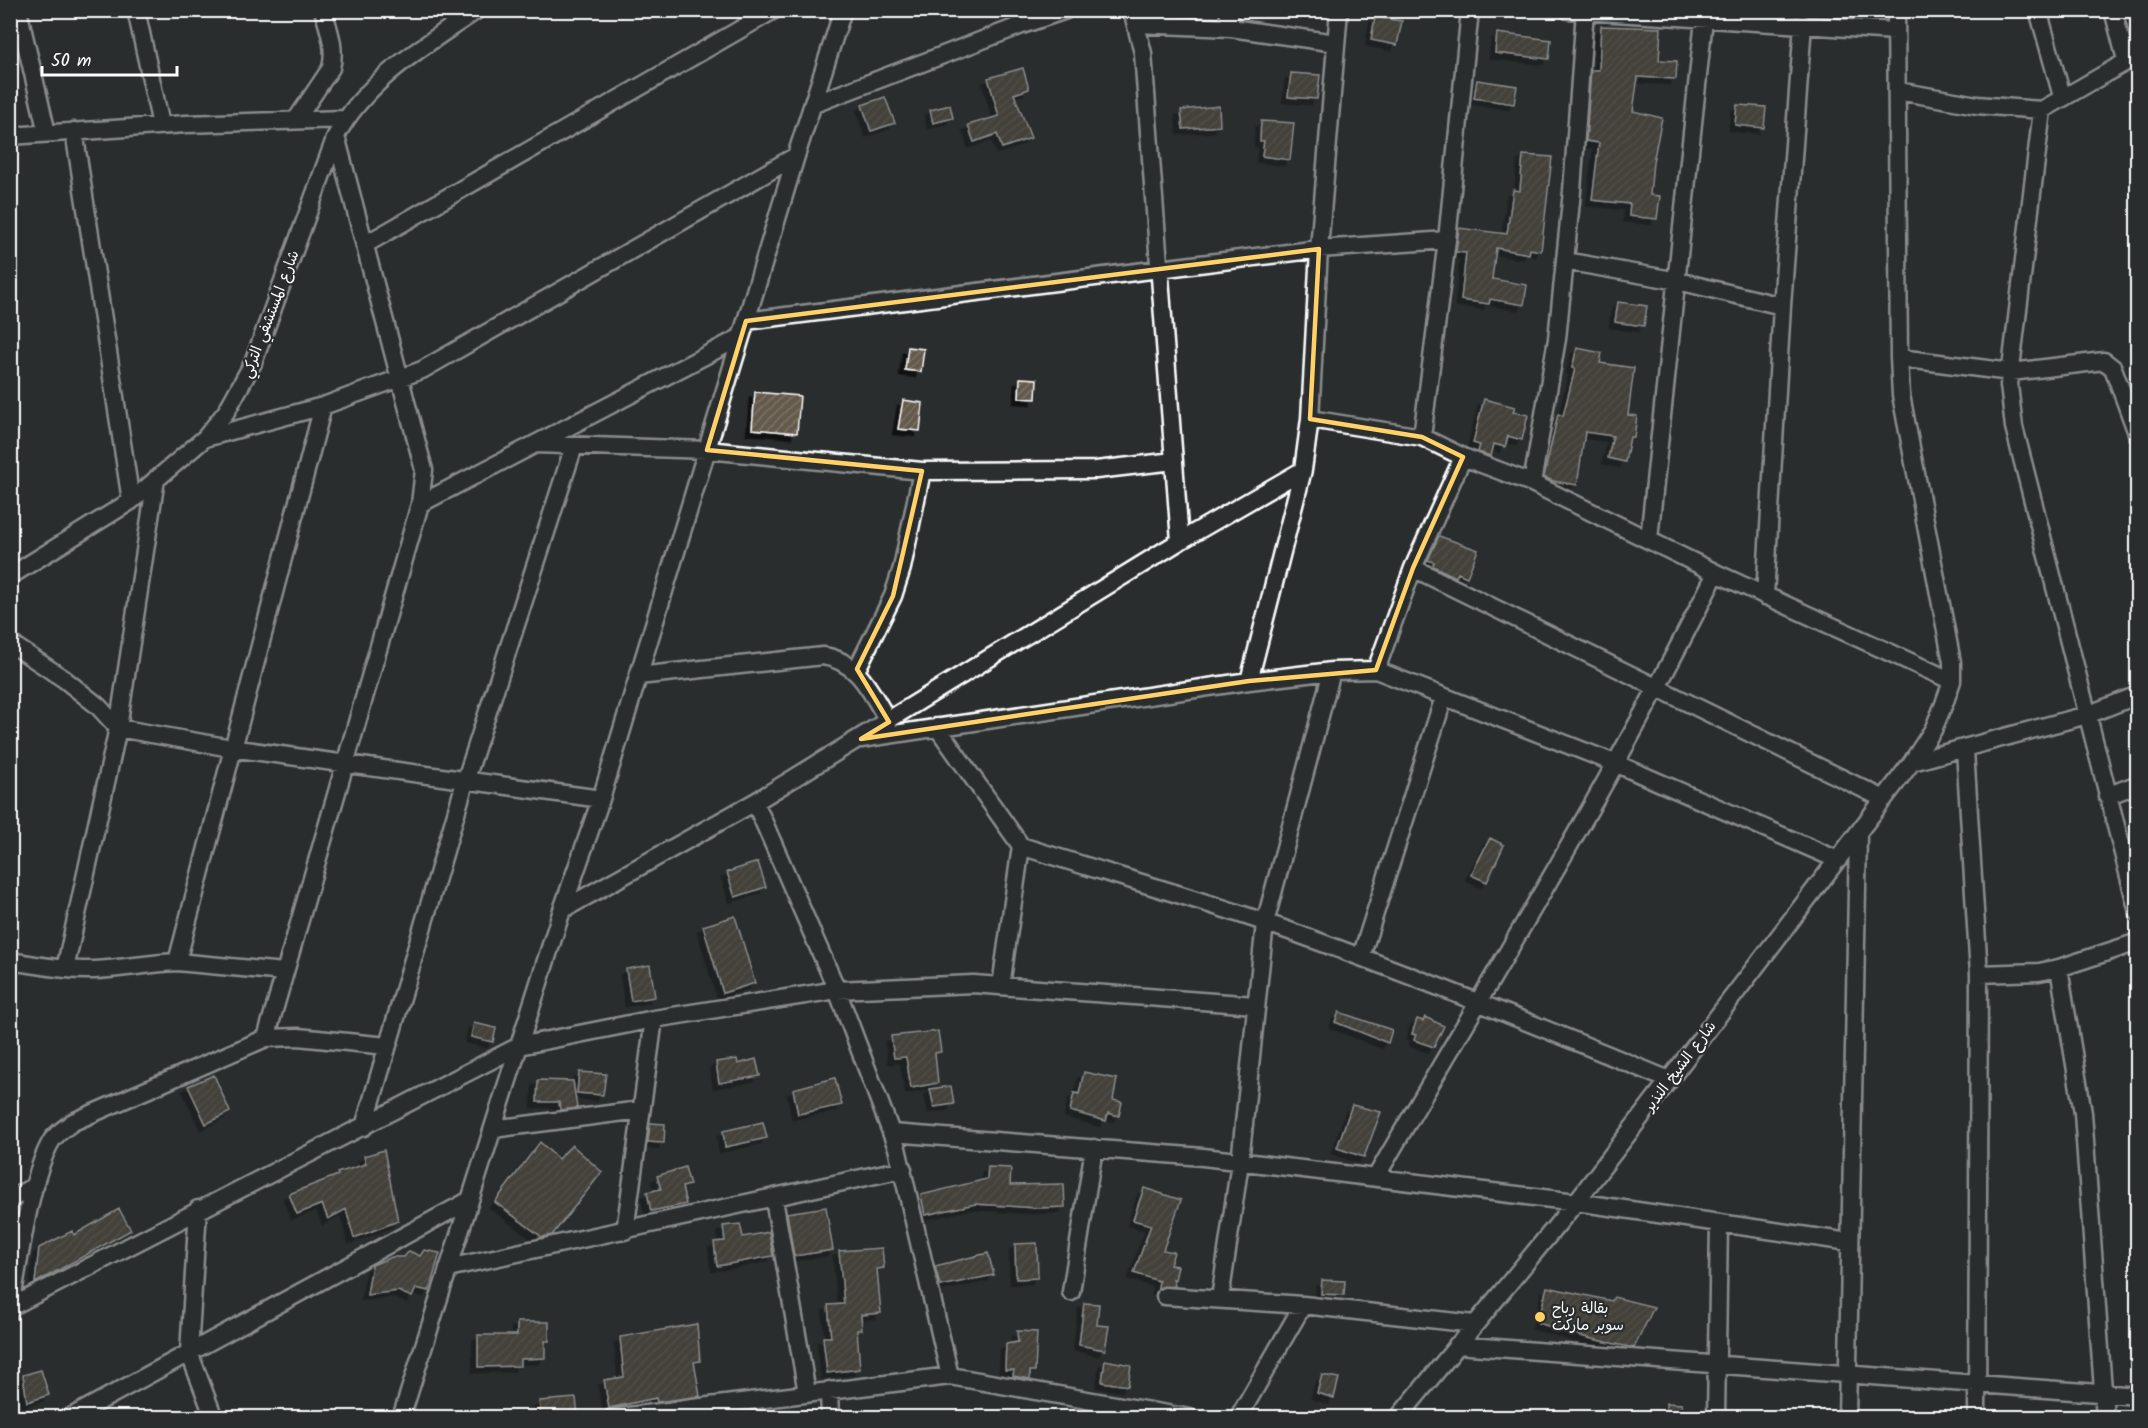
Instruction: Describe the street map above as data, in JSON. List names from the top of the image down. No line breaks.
{"streets":{"street":["شارع المستشفي التركي","شارع الشيخ النذير"]},"places":["بقالة رباح سوبر ماركت"],"scale_bar":"50 m"}
